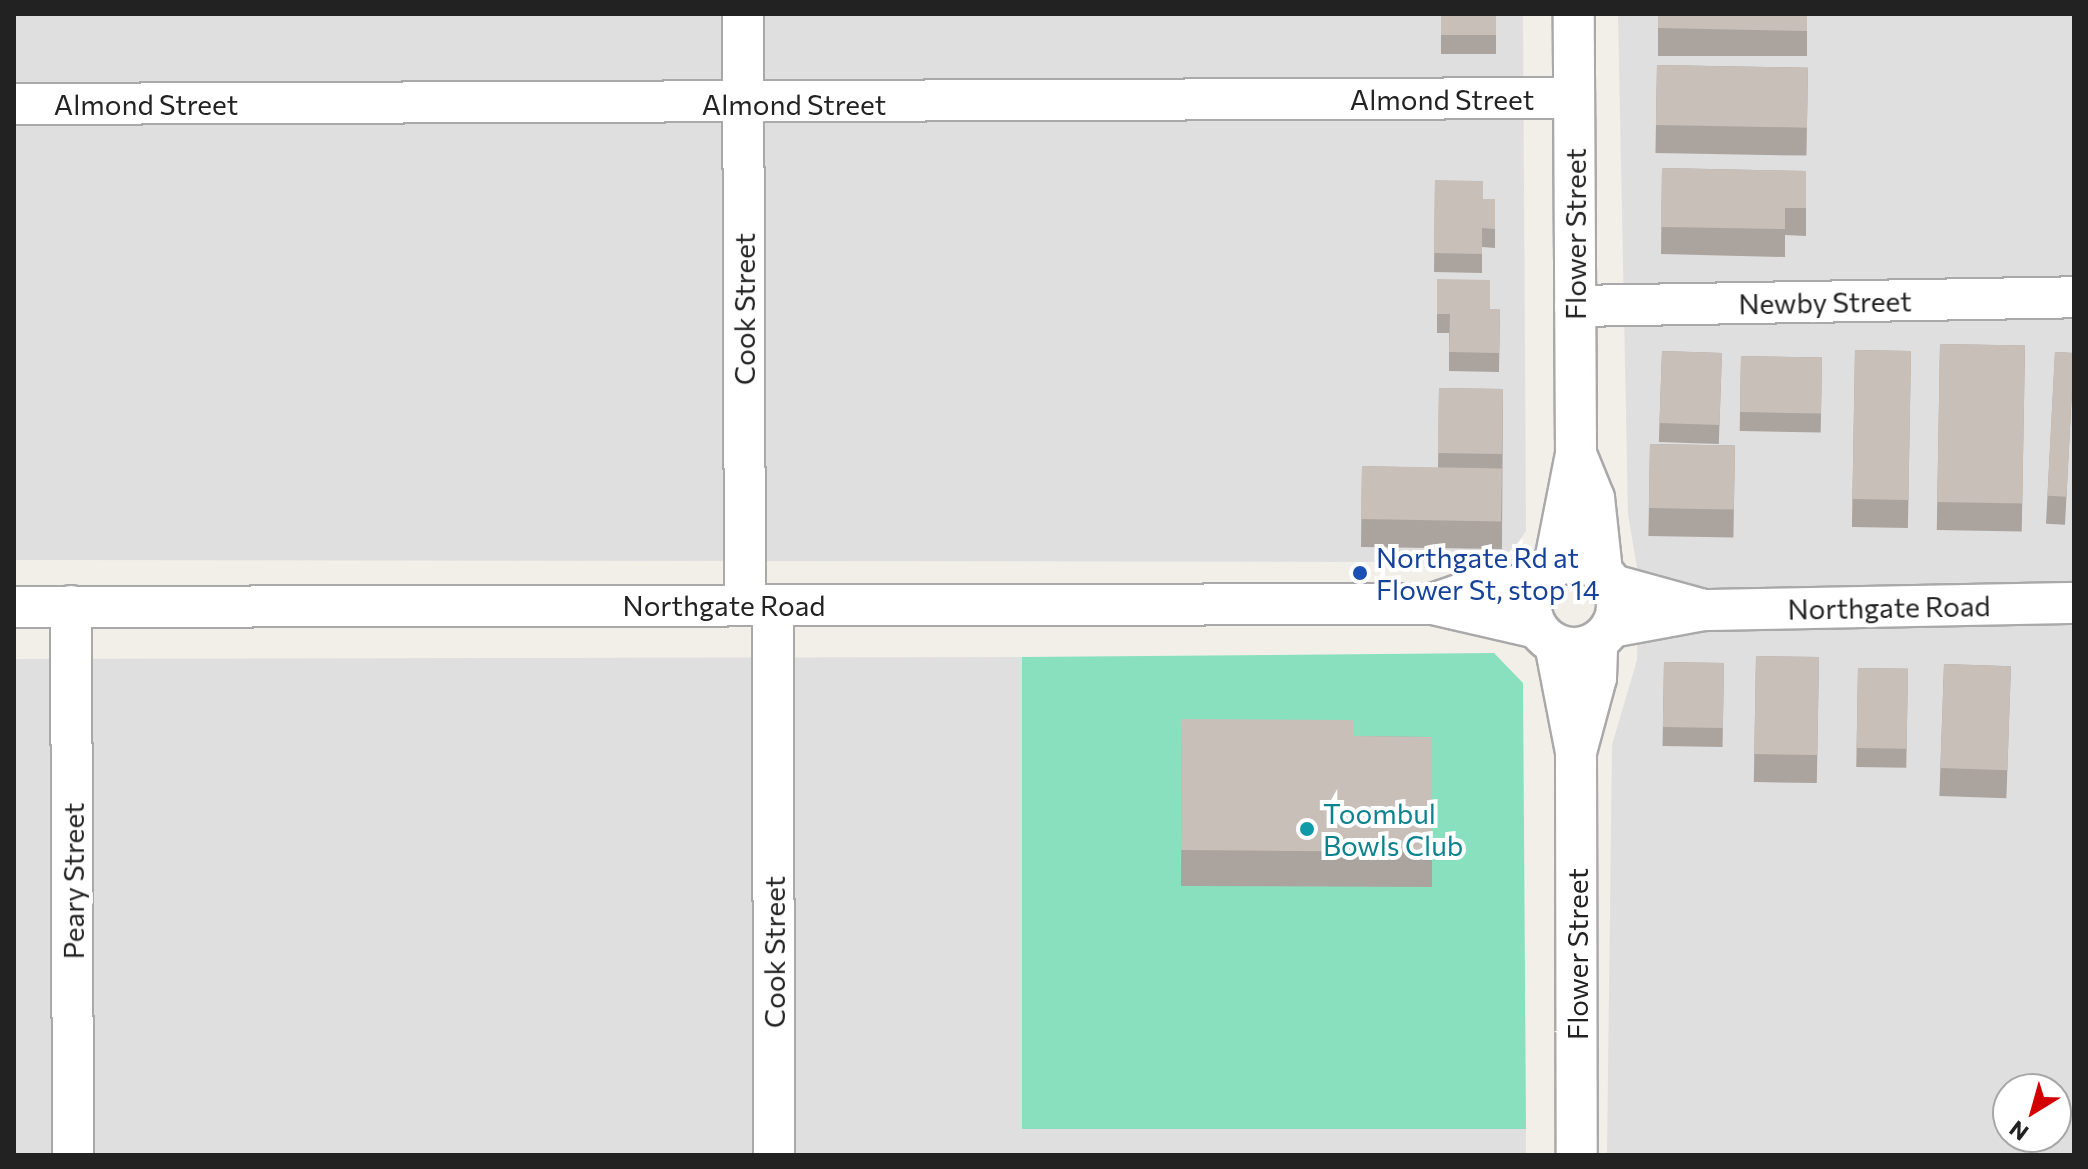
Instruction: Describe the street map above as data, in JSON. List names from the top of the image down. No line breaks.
{"streets":{"street":["Almond Street","Flower Street","Newby Street","Cook Street","Northgate Road","Peary Street"]},"crossings":[["Almond Street","Flower Street"],["Almond Street","Cook Street"],["Flower Street","Newby Street"],["Flower Street","Northgate Road"],["Cook Street","Northgate Road"],["Northgate Road","Peary Street"]],"places":["Northgate Rd at Flower St, stop 14","Toombul Bowls Club"],"north":"bottom left"}
